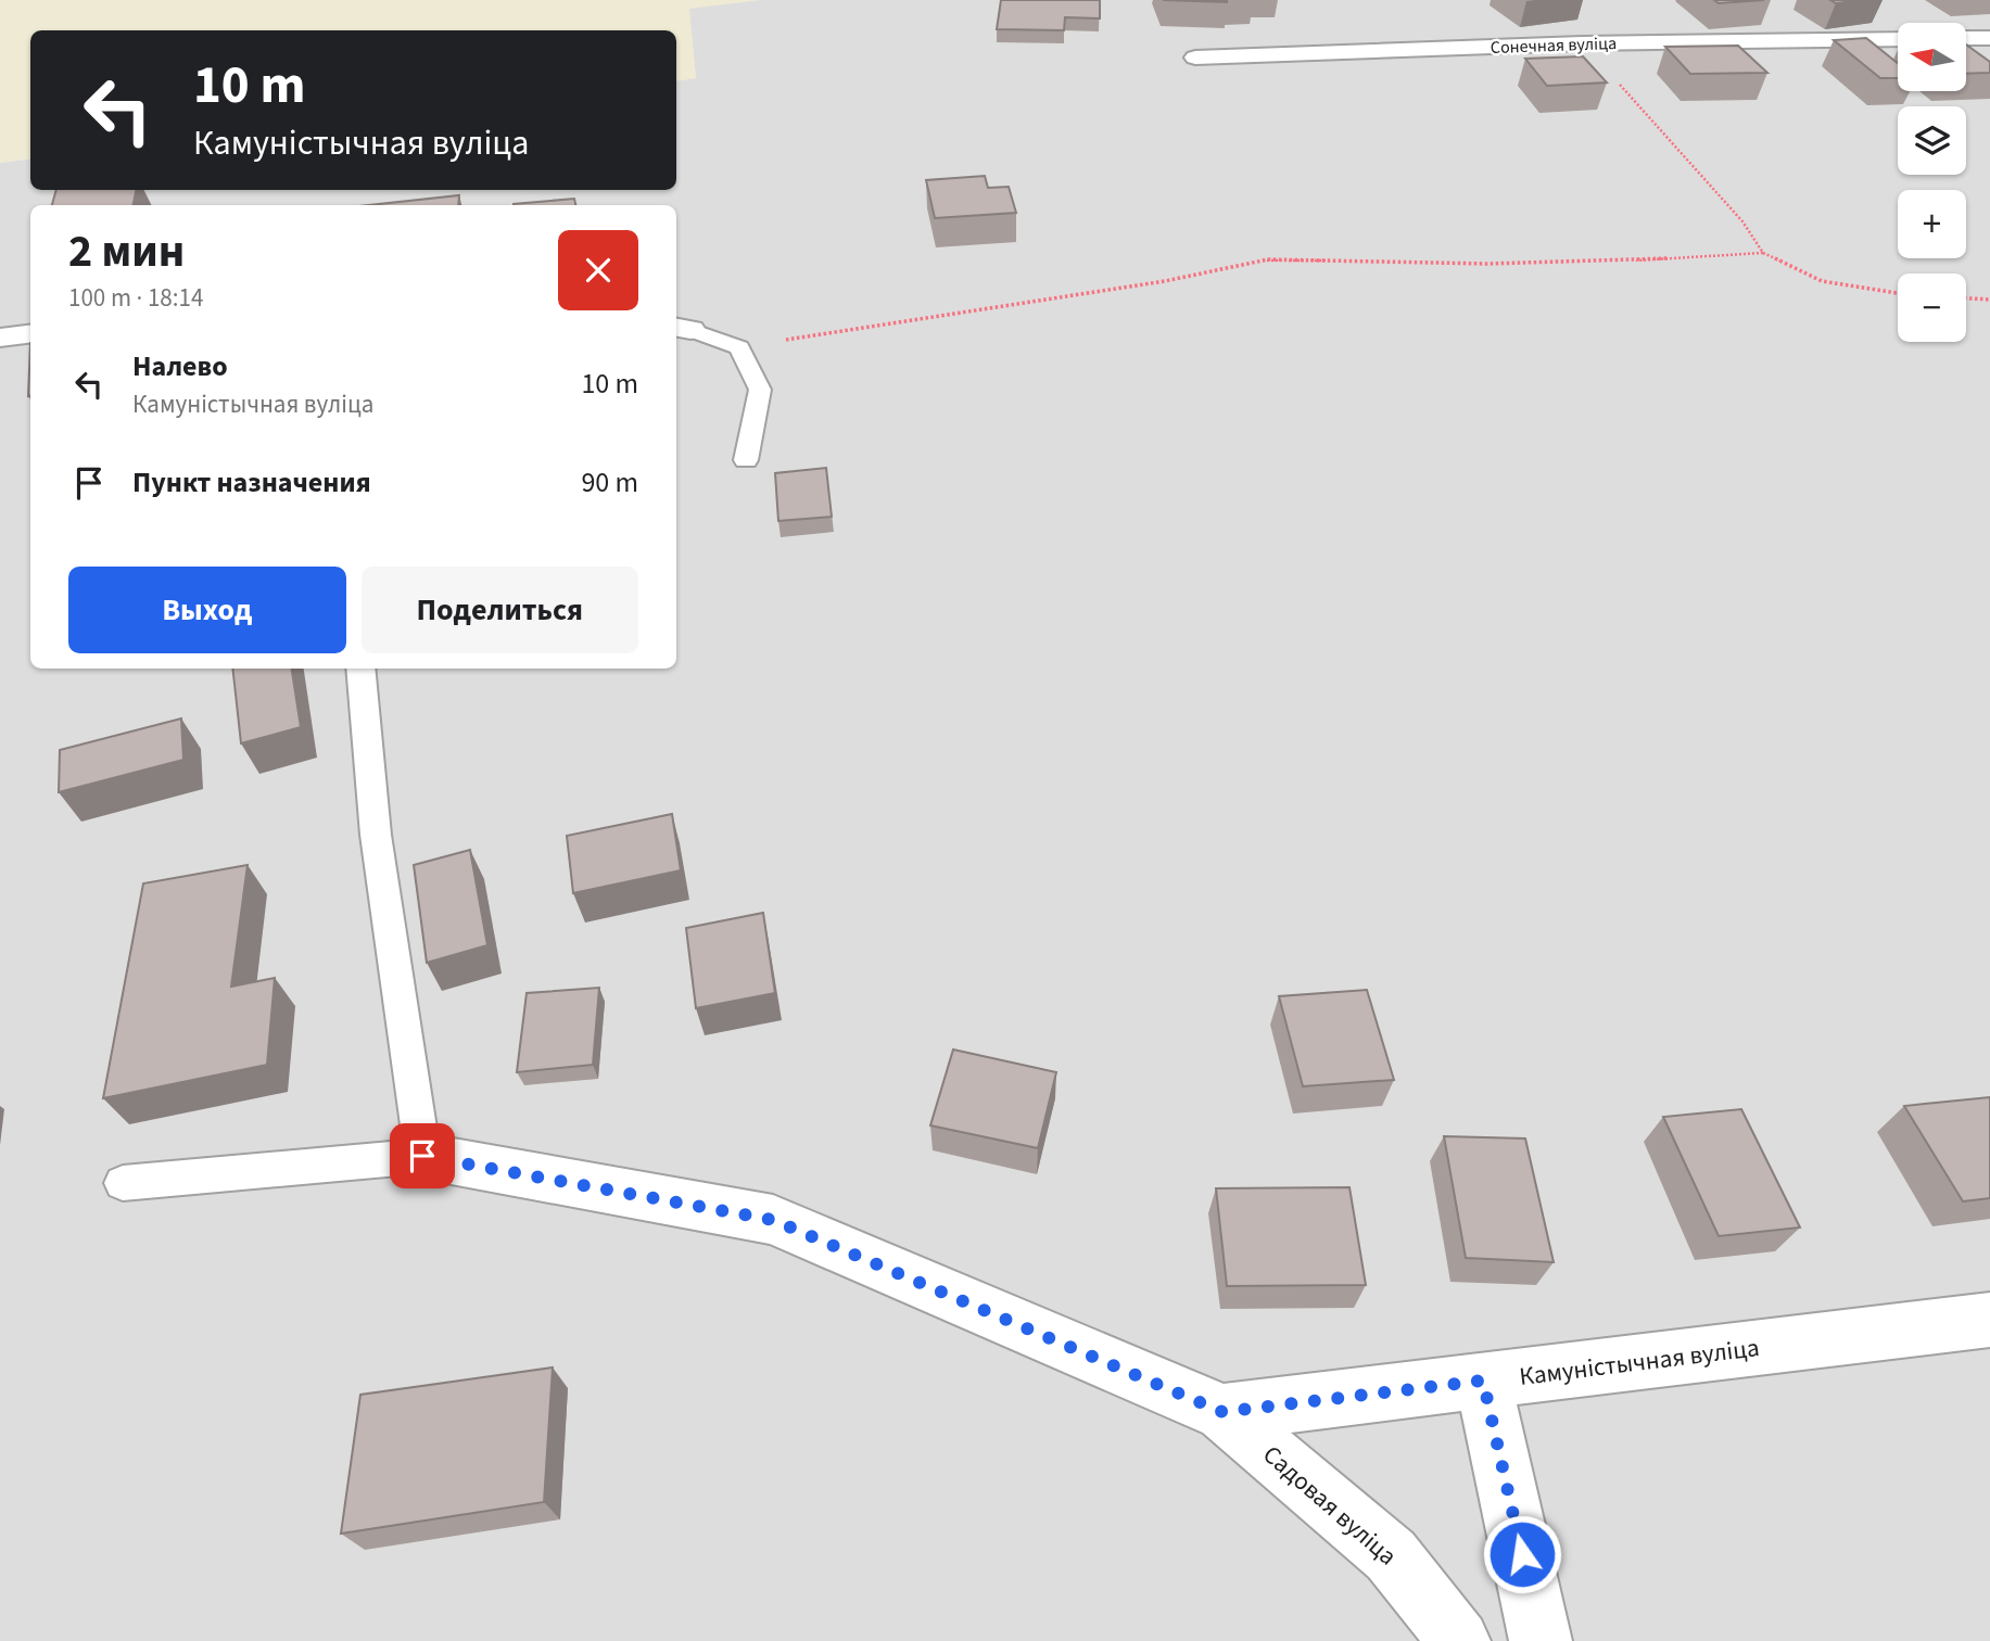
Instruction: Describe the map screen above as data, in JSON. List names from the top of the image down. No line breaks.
{"streets":{"street":["Сонечная вуліца","Камуністычная вуліца","Садовая вуліца"]},"crossings":[["Камуністычная вуліца","Садовая вуліца"]],"north":"left","page":{"map_buttons":["+","−"],"turn":["10 m","Камуністычная вуліца"],"heading":["2 мин","100 m · 18:14"],"list":[{"name":"Налево","note":"Камуністычная вуліца","value":"10 m"},{"name":"Пункт назначения","value":"90 m"}],"buttons":["Выход","Поделиться"]}}
